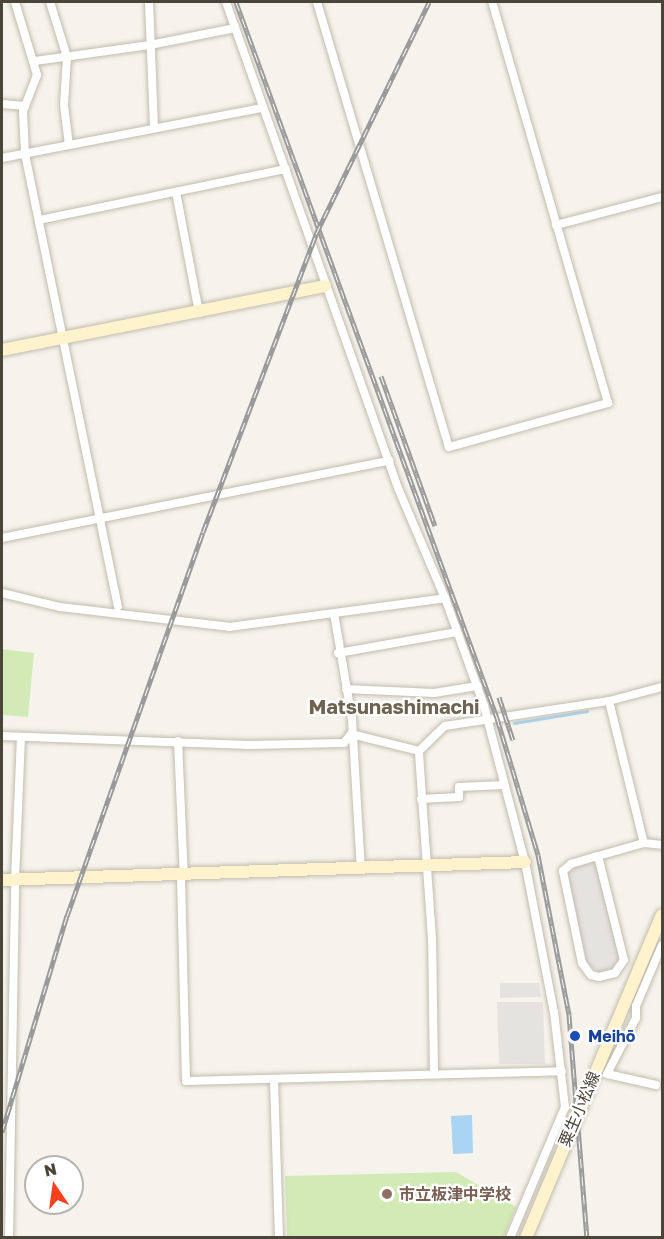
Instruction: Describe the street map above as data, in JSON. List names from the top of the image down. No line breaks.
{"streets":{"street":["粟生小松線"]},"districts":["Matsunashimachi"],"places":["Meihō","市立板津中学校"],"north":"top"}
